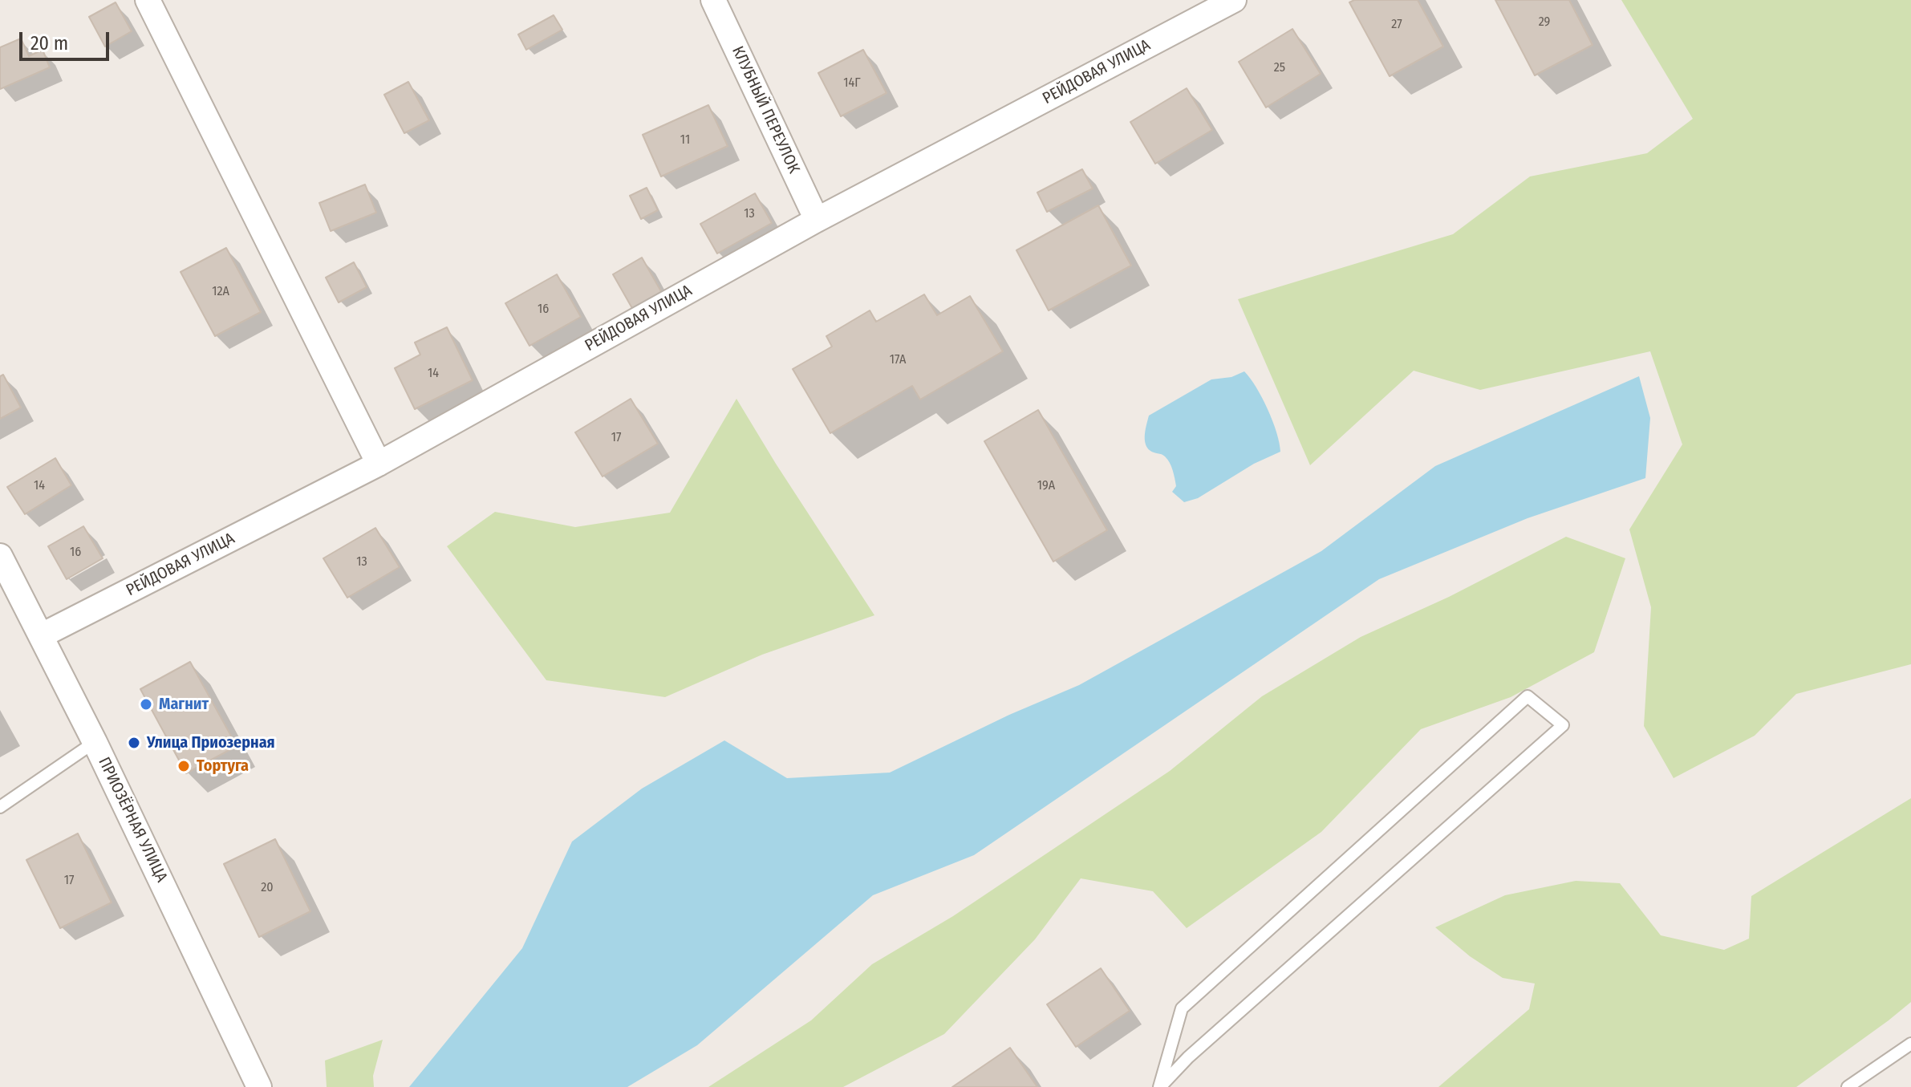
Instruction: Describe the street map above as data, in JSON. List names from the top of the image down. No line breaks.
{"streets":{"street":["РЕЙДОВАЯ УЛИЦА","КЛУБНЫЙ ПЕРЕУЛОК","ПРИОЗЁРНАЯ УЛИЦА"]},"crossings":[["РЕЙДОВАЯ УЛИЦА","КЛУБНЫЙ ПЕРЕУЛОК"],["РЕЙДОВАЯ УЛИЦА","ПРИОЗЁРНАЯ УЛИЦА"]],"places":["Магнит","Улица Приозерная","Тортуга"],"house_numbers":["29","27","25","14Г","11","13","12А","16","17А","14","17","14","19А","16","13","17","20"],"scale_bar":"20 m"}
